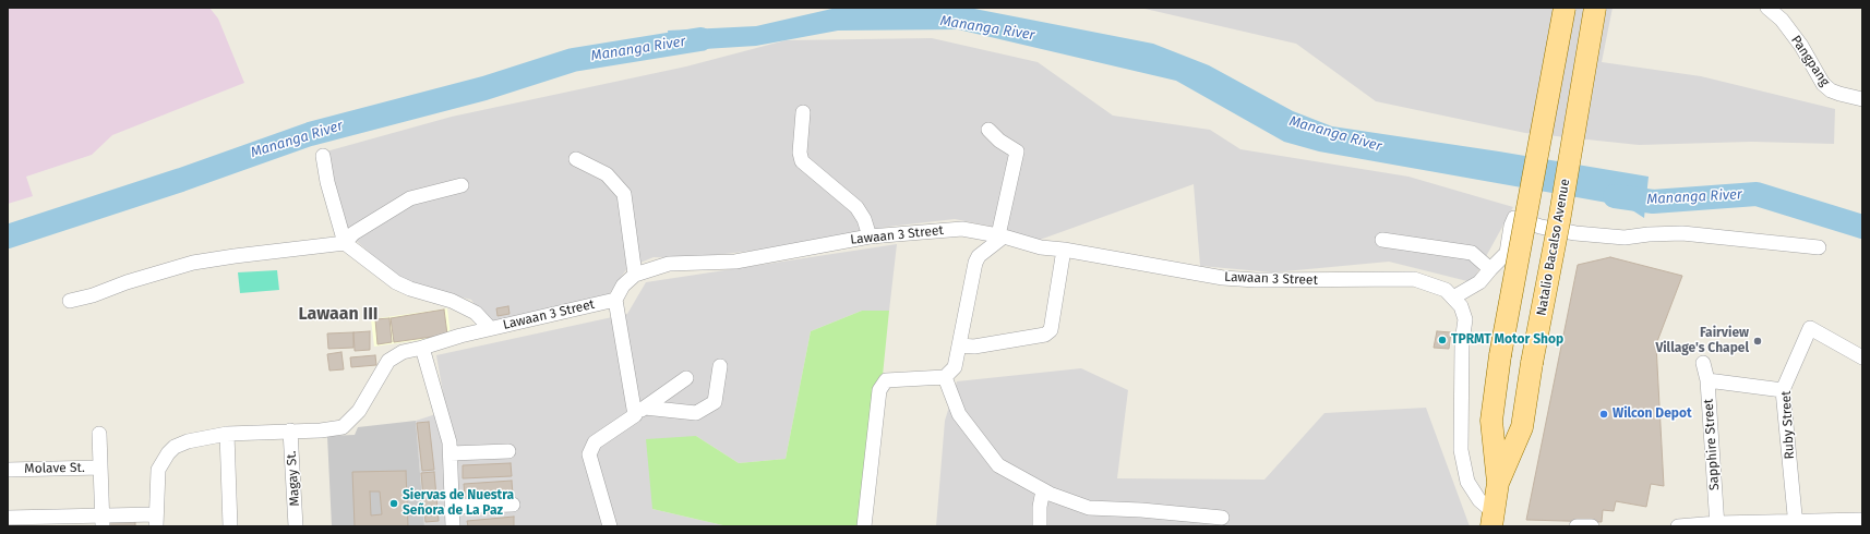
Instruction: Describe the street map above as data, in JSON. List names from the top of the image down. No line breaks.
{"streets":{"main road":["Natalio Bacalso Avenue"],"street":["Pangpang","Lawaan 3 Street","Ruby Street","Sapphire Street","Molave St.","Magay St."]},"crossings":[["Lawaan 3 Street","Natalio Bacalso Avenue"],["Lawaan 3 Street","Magay St."]],"districts":["Lawaan III"],"water":["Mananga River"],"places":["TPRMT Motor Shop","Fairview Village's Chapel","Wilcon Depot","Siervas de Nuestra Señora de La Paz"]}
